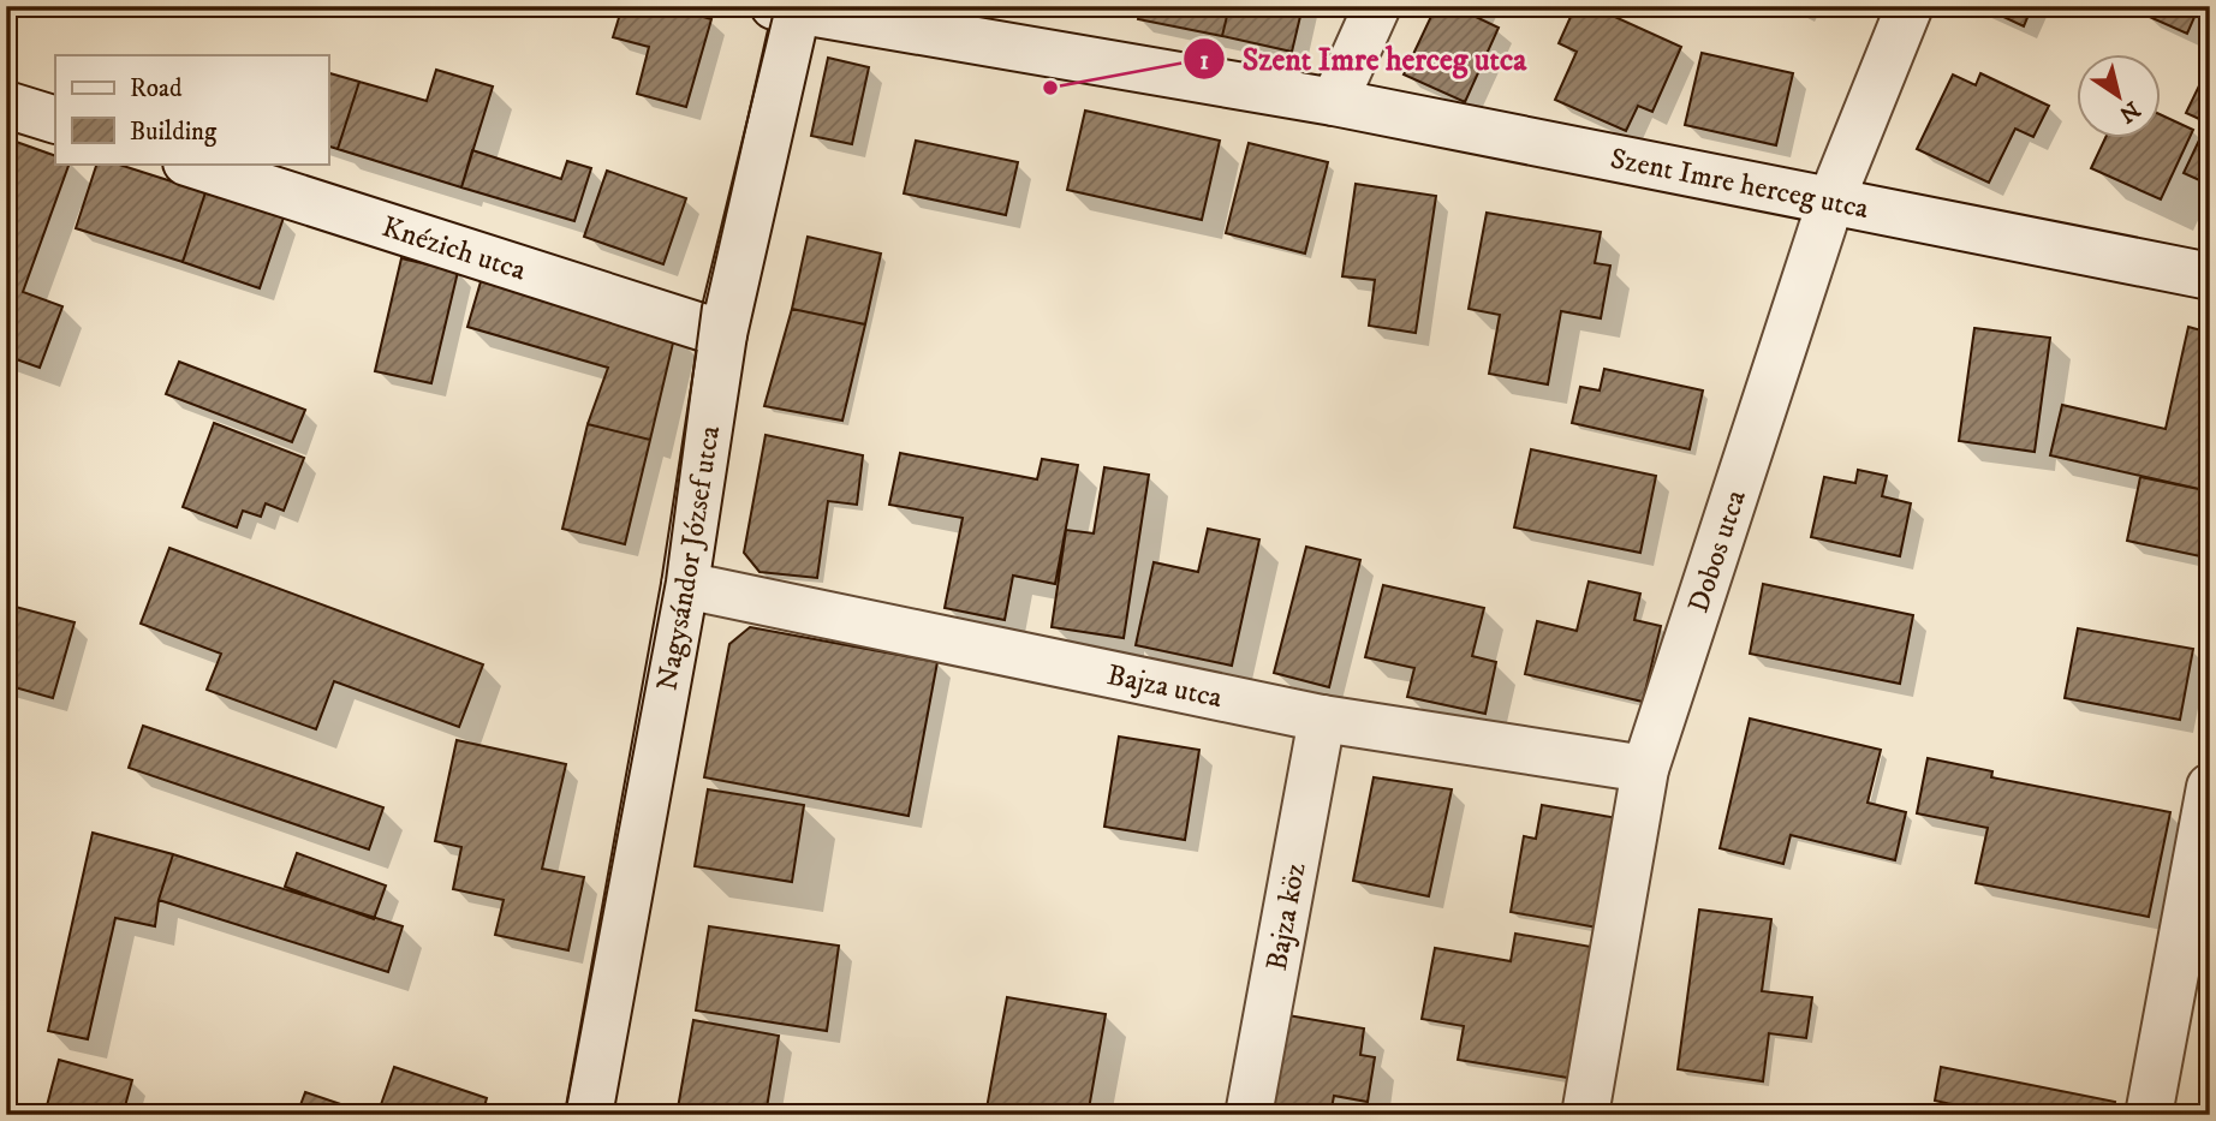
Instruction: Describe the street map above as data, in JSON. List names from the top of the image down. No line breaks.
{"streets":{"street":["Szent Imre herceg utca","Knézich utca","Dobos utca","Nagysándor József utca","Bajza utca","Bajza köz"]},"crossings":[["Szent Imre herceg utca","Dobos utca"],["Szent Imre herceg utca","Nagysándor József utca"],["Knézich utca","Nagysándor József utca"],["Dobos utca","Bajza utca"],["Nagysándor József utca","Bajza utca"],["Bajza utca","Bajza köz"]],"places":["Szent Imre herceg utca"],"legend":["Road","Building"],"north":"bottom right"}
